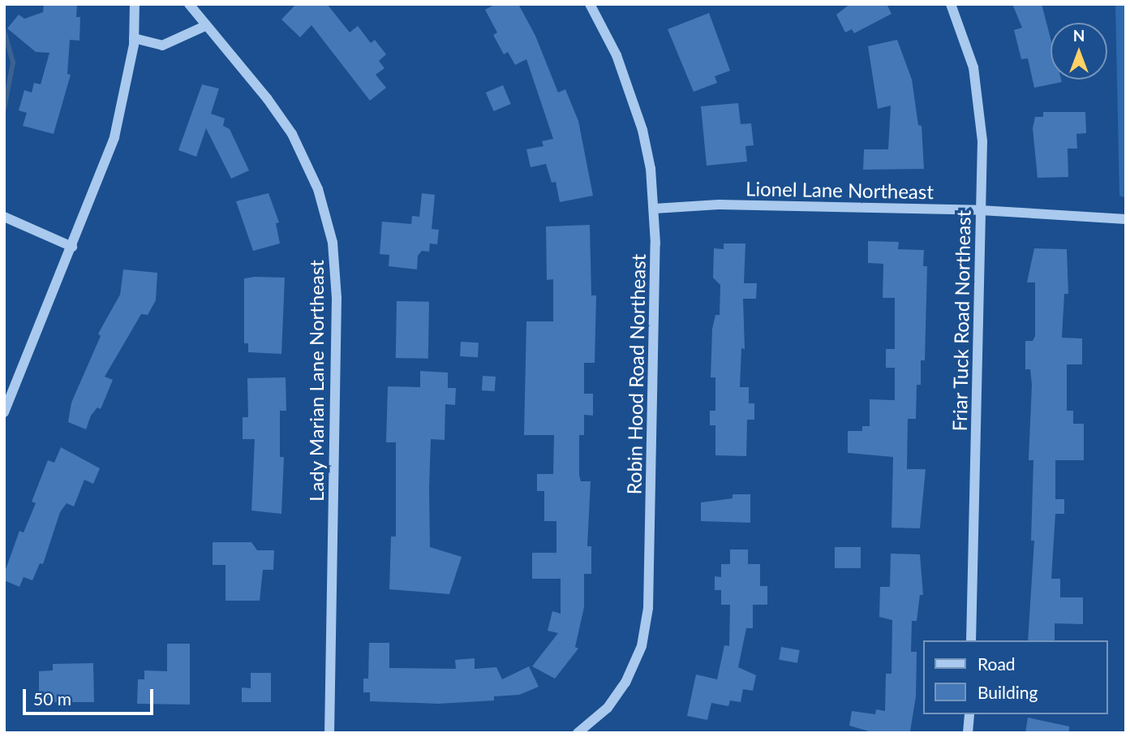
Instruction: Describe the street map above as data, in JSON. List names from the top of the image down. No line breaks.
{"streets":{"street":["Lionel Lane Northeast","Friar Tuck Road Northeast","Robin Hood Road Northeast","Lady Marian Lane Northeast"]},"crossings":[["Lionel Lane Northeast","Friar Tuck Road Northeast"],["Lionel Lane Northeast","Robin Hood Road Northeast"]],"legend":["Road","Building"],"scale_bar":"50 m","north":"top"}
